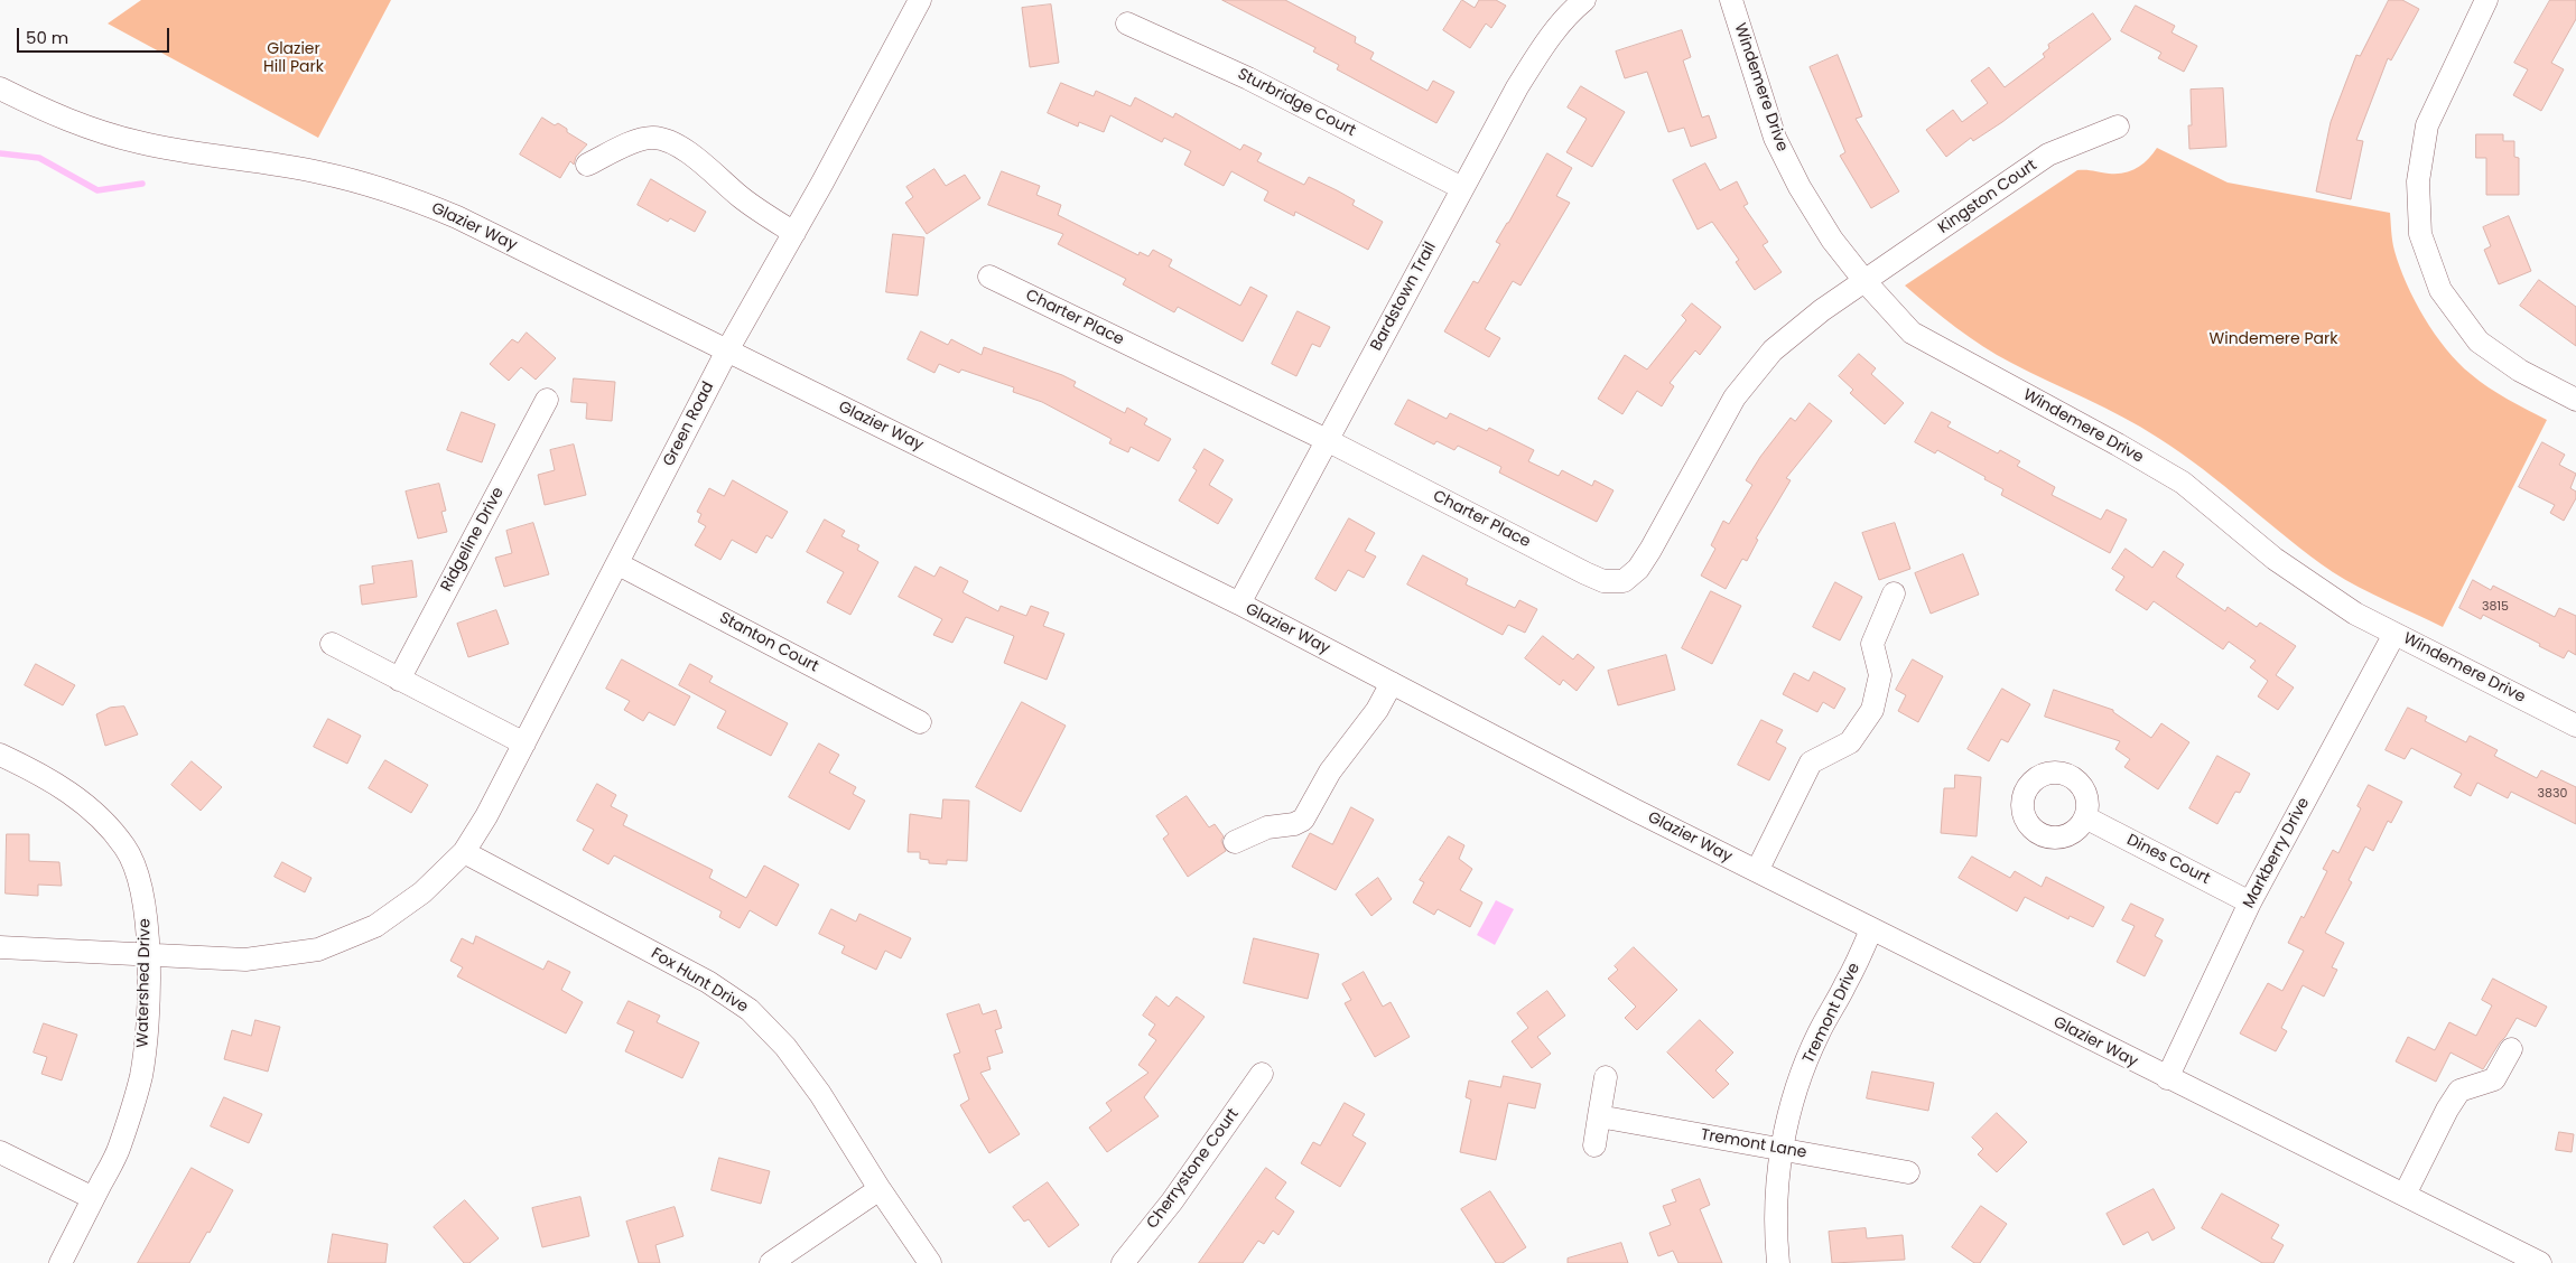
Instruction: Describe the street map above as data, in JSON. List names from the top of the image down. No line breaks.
{"streets":{"street":["Windemere Drive","Sturbridge Court","Kingston Court","Glazier Way","Bardstown Trail","Charter Place","Green Road","Ridgeline Drive","Stanton Court","Markberry Drive","Dines Court","Fox Hunt Drive","Watershed Drive","Tremont Drive","Tremont Lane","Cherrystone Court"]},"crossings":[["Windemere Drive","Kingston Court"],["Windemere Drive","Charter Place"],["Windemere Drive","Markberry Drive"],["Sturbridge Court","Bardstown Trail"],["Kingston Court","Charter Place"],["Glazier Way","Bardstown Trail"],["Glazier Way","Green Road"],["Glazier Way","Markberry Drive"],["Glazier Way","Tremont Drive"],["Bardstown Trail","Charter Place"],["Green Road","Stanton Court"],["Green Road","Fox Hunt Drive"],["Green Road","Watershed Drive"],["Markberry Drive","Dines Court"],["Tremont Drive","Tremont Lane"]],"parks":["Glazier Hill Park","Windemere Park"],"house_numbers":["3815","3830"],"scale_bar":"50 m"}
